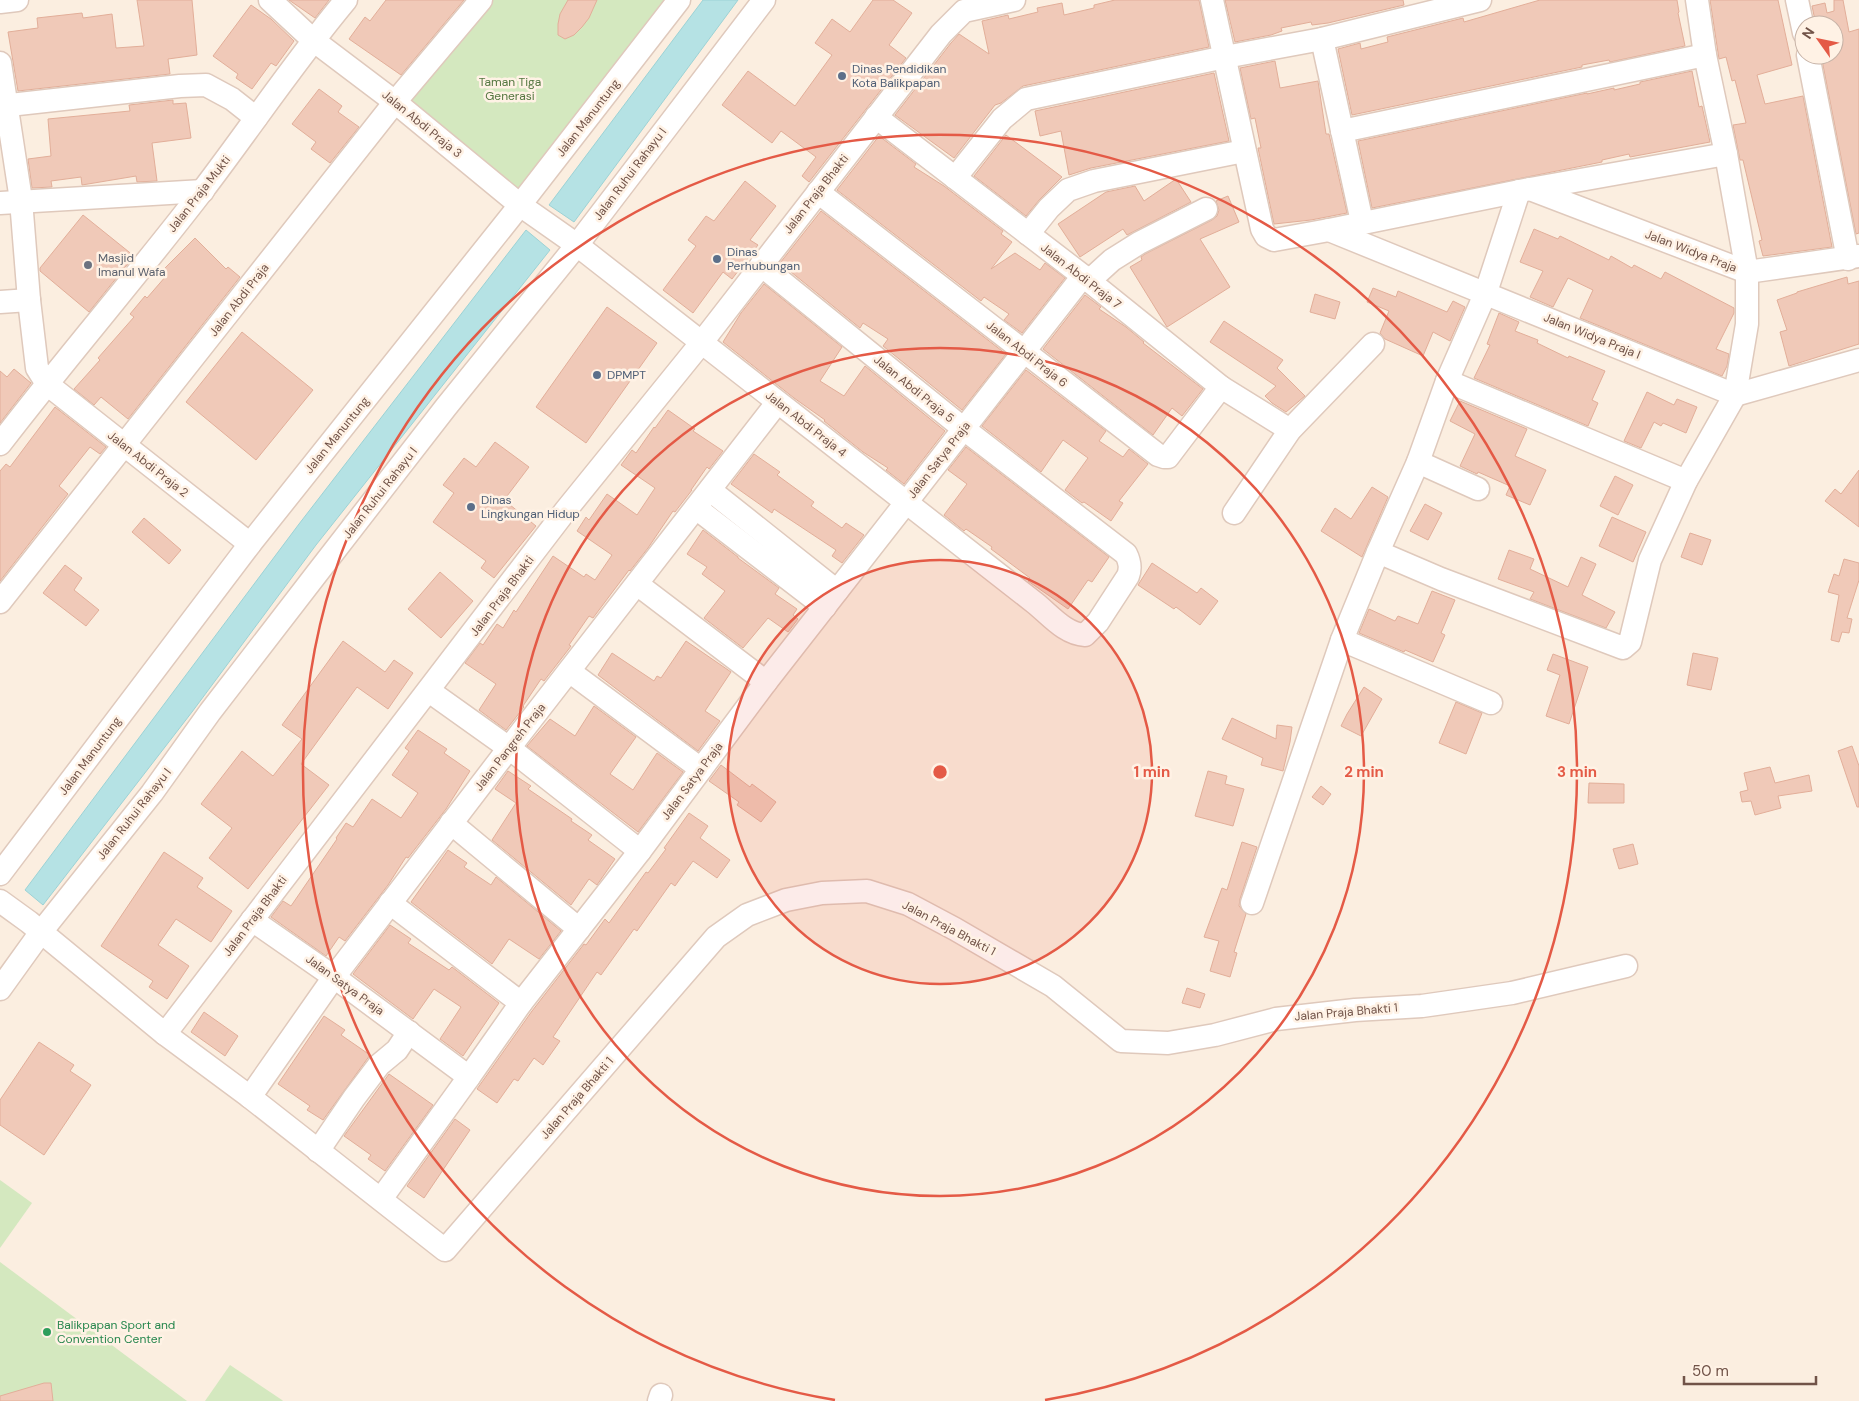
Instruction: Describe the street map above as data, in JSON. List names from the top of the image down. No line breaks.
{"streets":{"street":["Jalan Manuntung","Jalan Abdi Praja 3","Jalan Ruhui Rahayu I","Jalan Praja Mukti","Jalan Praja Bhakti","Jalan Widya Praja","Jalan Abdi Praja 7","Jalan Abdi Praja","Jalan Widya Praja I","Jalan Abdi Praja 6","Jalan Abdi Praja 5","Jalan Abdi Praja 4","Jalan Satya Praja","Jalan Abdi Praja 2","Jalan Pangreh Praja","Jalan Praja Bhakti 1"]},"crossings":[["Jalan Manuntung","Jalan Abdi Praja 3"],["Jalan Manuntung","Jalan Abdi Praja 2"],["Jalan Abdi Praja 3","Jalan Ruhui Rahayu I"],["Jalan Abdi Praja 3","Jalan Praja Mukti"],["Jalan Abdi Praja 3","Jalan Abdi Praja"],["Jalan Abdi Praja 3","Jalan Abdi Praja 4"],["Jalan Ruhui Rahayu I","Jalan Abdi Praja 4"],["Jalan Praja Mukti","Jalan Abdi Praja 2"],["Jalan Praja Bhakti","Jalan Abdi Praja 7"],["Jalan Praja Bhakti","Jalan Abdi Praja 6"],["Jalan Praja Bhakti","Jalan Abdi Praja 5"],["Jalan Praja Bhakti","Jalan Abdi Praja 4"],["Jalan Praja Bhakti","Jalan Satya Praja"],["Jalan Praja Bhakti","Jalan Praja Bhakti 1"],["Jalan Abdi Praja 7","Jalan Abdi Praja 6"],["Jalan Abdi Praja 7","Jalan Satya Praja"],["Jalan Abdi Praja","Jalan Abdi Praja 2"],["Jalan Abdi Praja 6","Jalan Satya Praja"],["Jalan Abdi Praja 5","Jalan Abdi Praja 4"],["Jalan Abdi Praja 5","Jalan Satya Praja"],["Jalan Abdi Praja 4","Jalan Satya Praja"],["Jalan Abdi Praja 4","Jalan Pangreh Praja"],["Jalan Satya Praja","Jalan Pangreh Praja"],["Jalan Pangreh Praja","Jalan Praja Bhakti 1"]],"parks":["Taman Tiga Generasi"],"places":["Dinas Pendidikan Kota Balikpapan","Dinas Perhubungan","Masjid Imanul Wafa","DPMPT","Dinas Lingkungan Hidup","Balikpapan Sport and Convention Center"],"scale_bar":"50 m","north":"top left","rings":["1 min","2 min","3 min"]}
